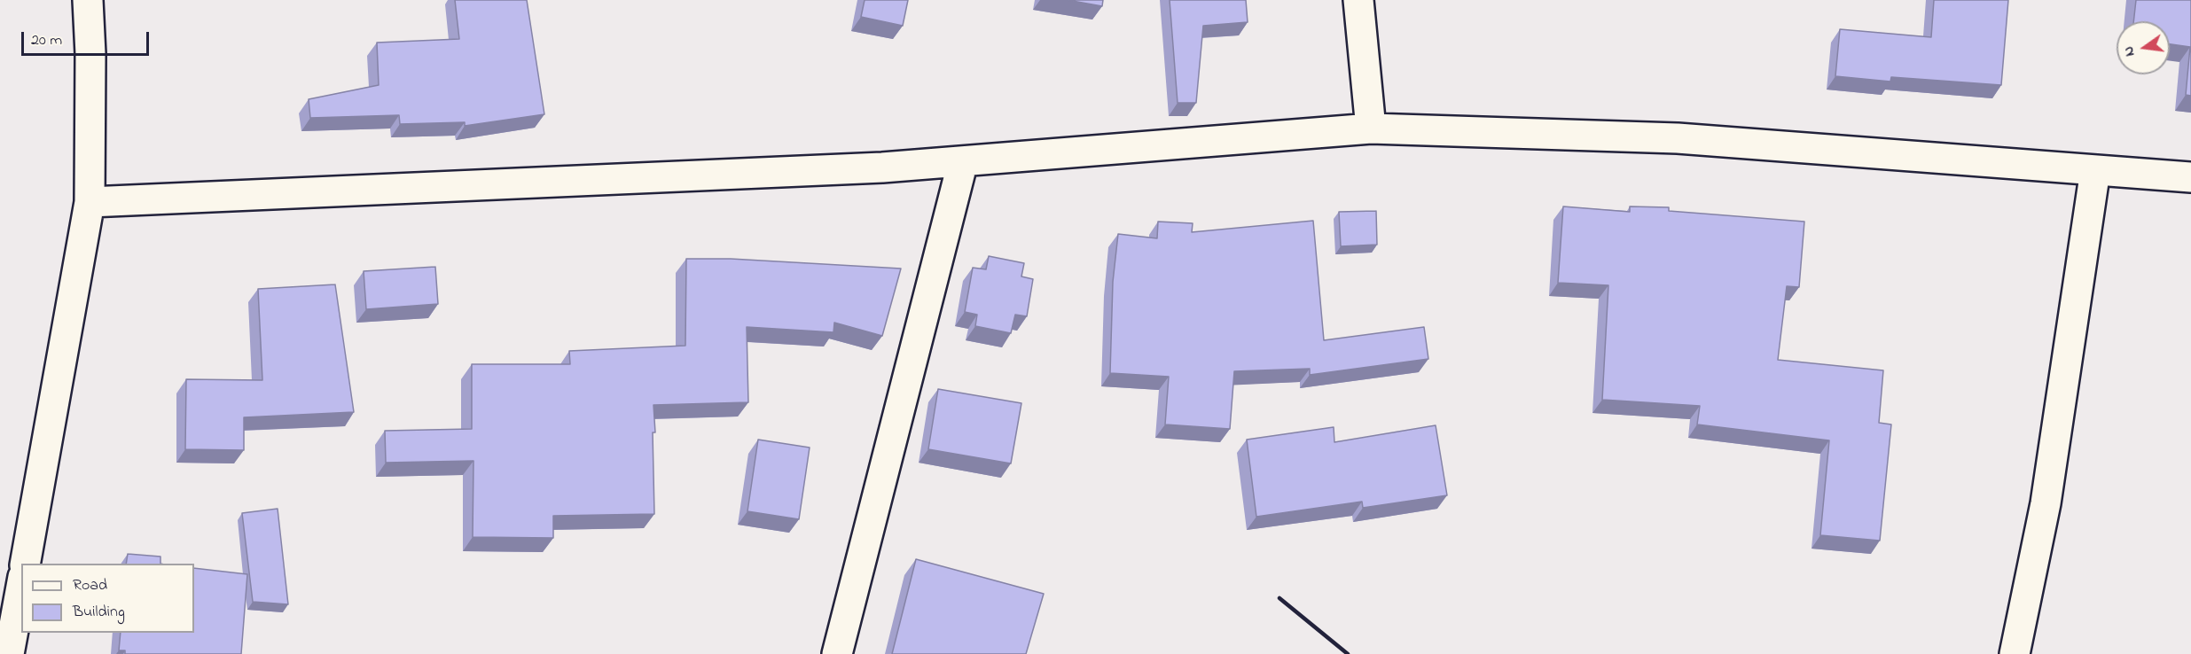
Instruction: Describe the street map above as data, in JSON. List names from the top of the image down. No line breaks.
{"legend":["Road","Building"],"scale_bar":"20 m","north":"left"}
